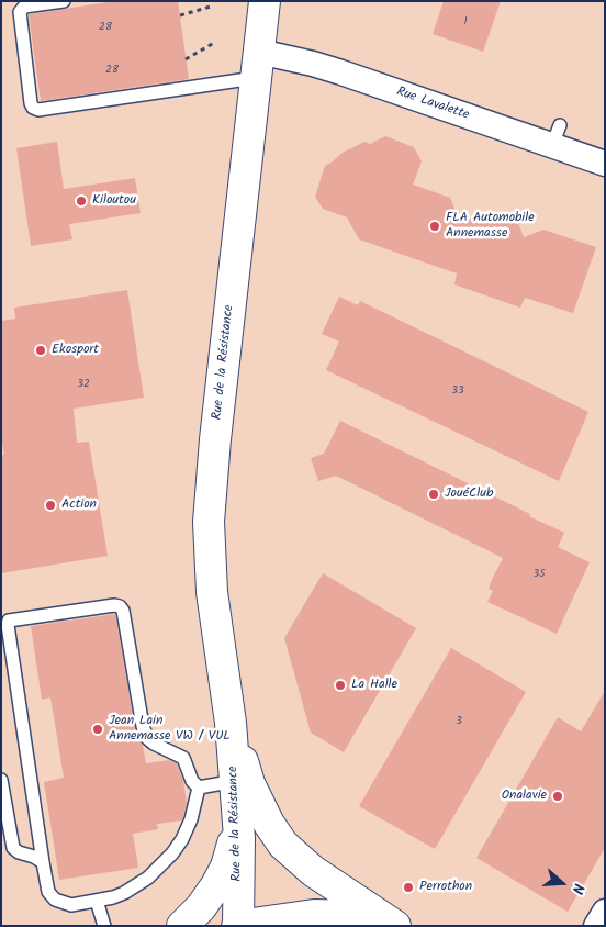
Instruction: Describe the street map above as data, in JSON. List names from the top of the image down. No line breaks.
{"streets":{"street":["Rue Lavalette","Rue de la Résistance"]},"crossings":[["Rue Lavalette","Rue de la Résistance"]],"places":["Kiloutou","FLA Automobile Annemasse","Ekosport","JouéClub","Action","La Halle","Jean Lain Annemasse VW / VUL","Onalavie","Perrothon"],"house_numbers":["1","28","28","32","33","35","3"],"north":"right"}
